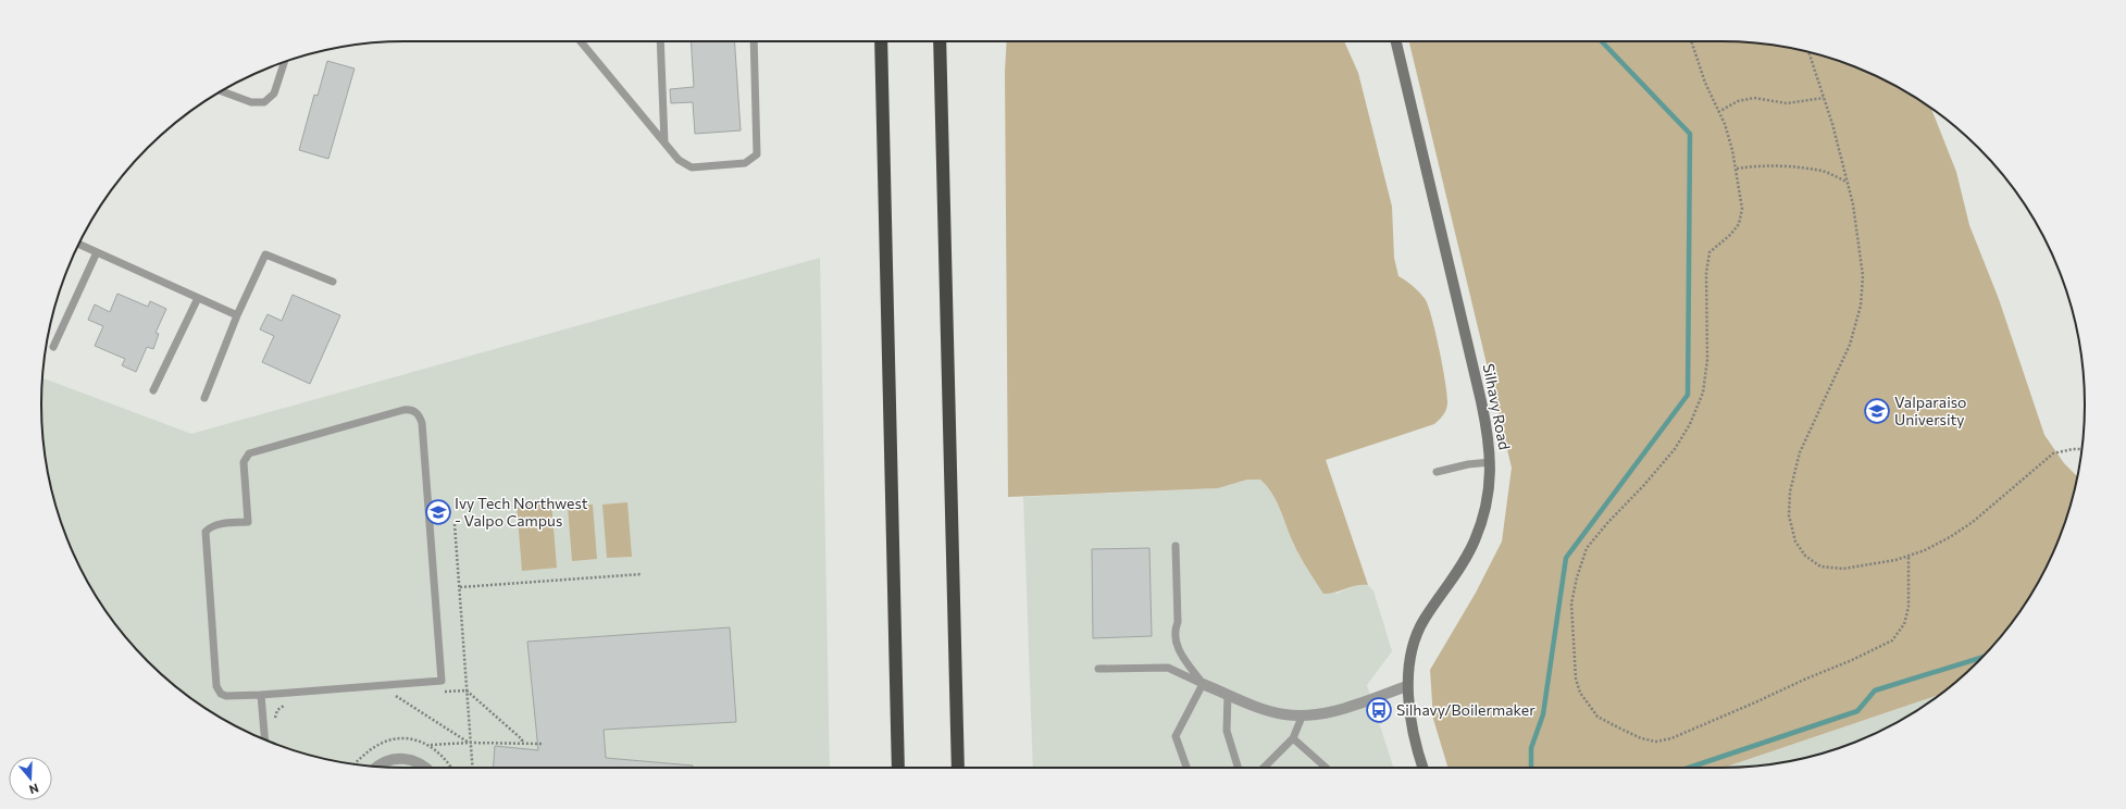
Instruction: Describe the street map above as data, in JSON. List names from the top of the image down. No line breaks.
{"streets":{"street":["Silhavy Road"]},"places":{"school or university":["Valparaiso University","Ivy Tech Northwest - Valpo Campus"],"bus stop":["Silhavy/Boilermaker"]},"north":"bottom"}
